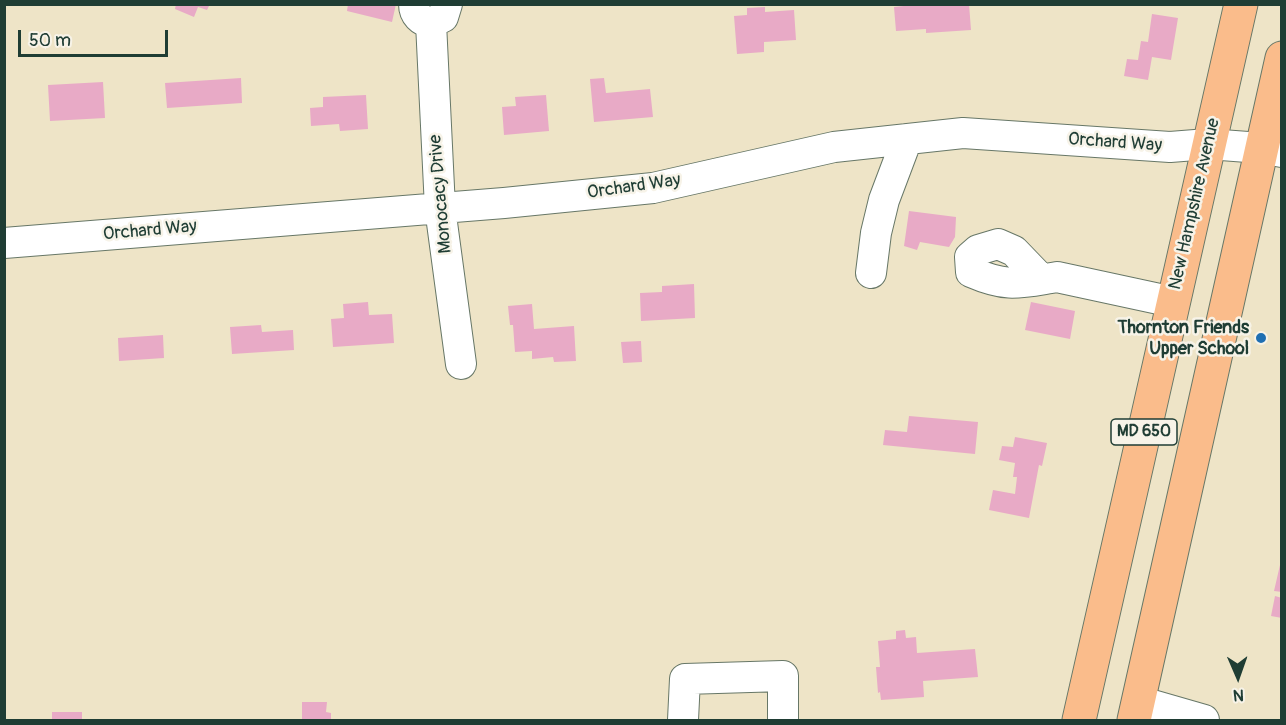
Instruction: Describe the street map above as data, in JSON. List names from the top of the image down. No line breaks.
{"streets":{"main road":["New Hampshire Avenue","MD 650"],"street":["Orchard Way","Monocacy Drive"]},"crossings":[["Orchard Way","Monocacy Drive"],["Orchard Way","New Hampshire Avenue"],["Orchard Way","MD 650"]],"places":["Thornton Friends Upper School"],"scale_bar":"50 m","north":"bottom"}
